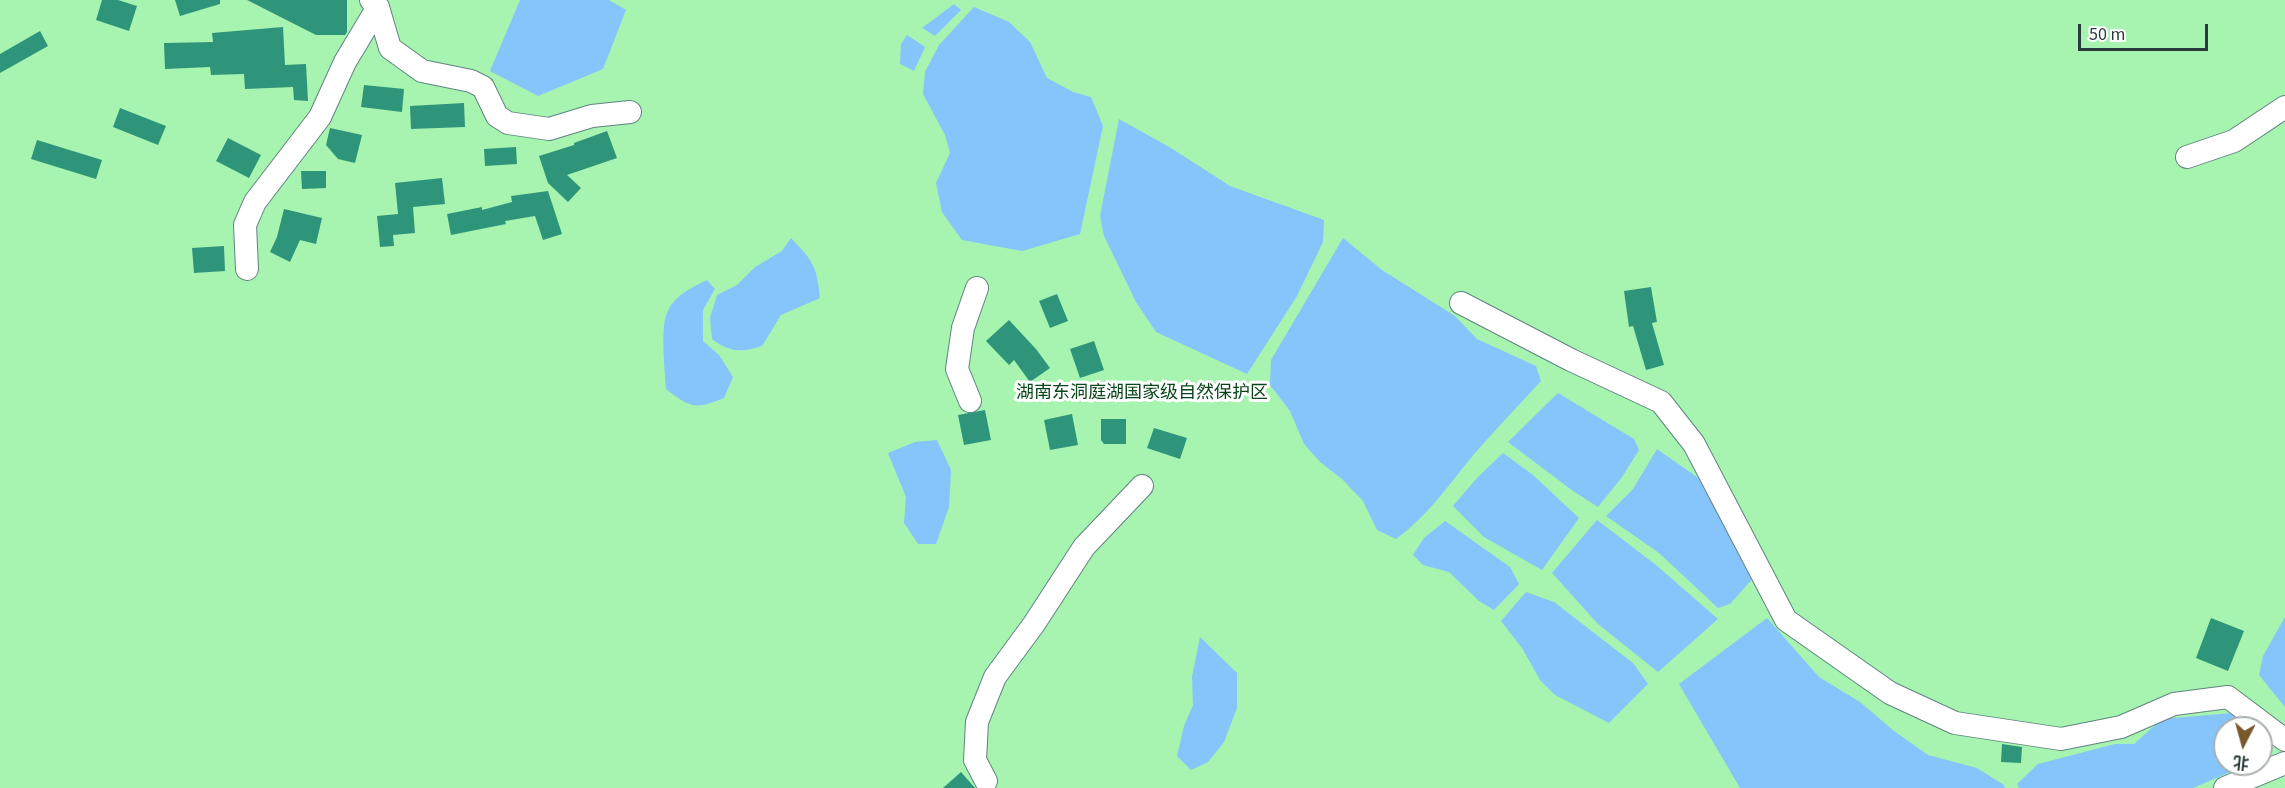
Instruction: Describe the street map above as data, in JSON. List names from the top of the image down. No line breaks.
{"parks":["湖南东洞庭湖国家级自然保护区"],"scale_bar":"50 m","north":"bottom"}
